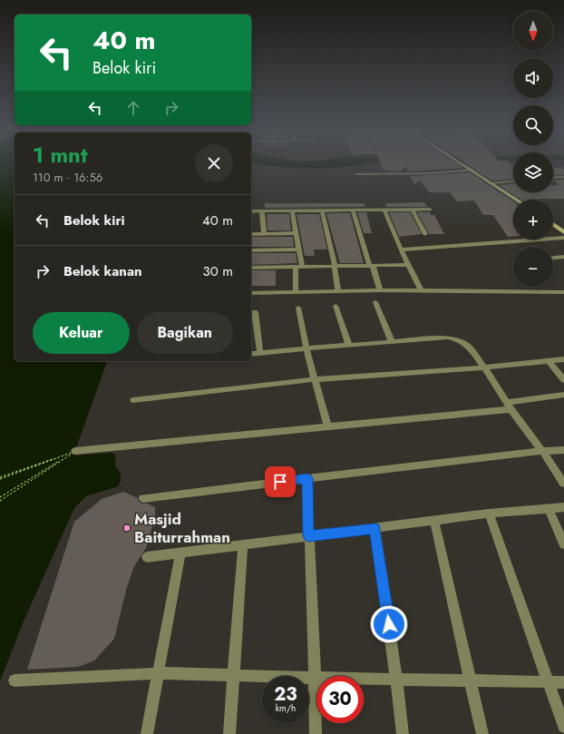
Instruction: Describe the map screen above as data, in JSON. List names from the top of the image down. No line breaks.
{"places":["Masjid Baiturrahman"],"north":"bottom","page":{"map_buttons":["+","−"],"turn":["40 m","Belok kiri"],"heading":["1 mnt","110 m · 16:56"],"list":[{"name":"Belok kiri","value":"40 m"},{"name":"Belok kanan","value":"30 m"}],"buttons":["Keluar","Bagikan"],"speed":"23 km/h","limit":"30"}}
